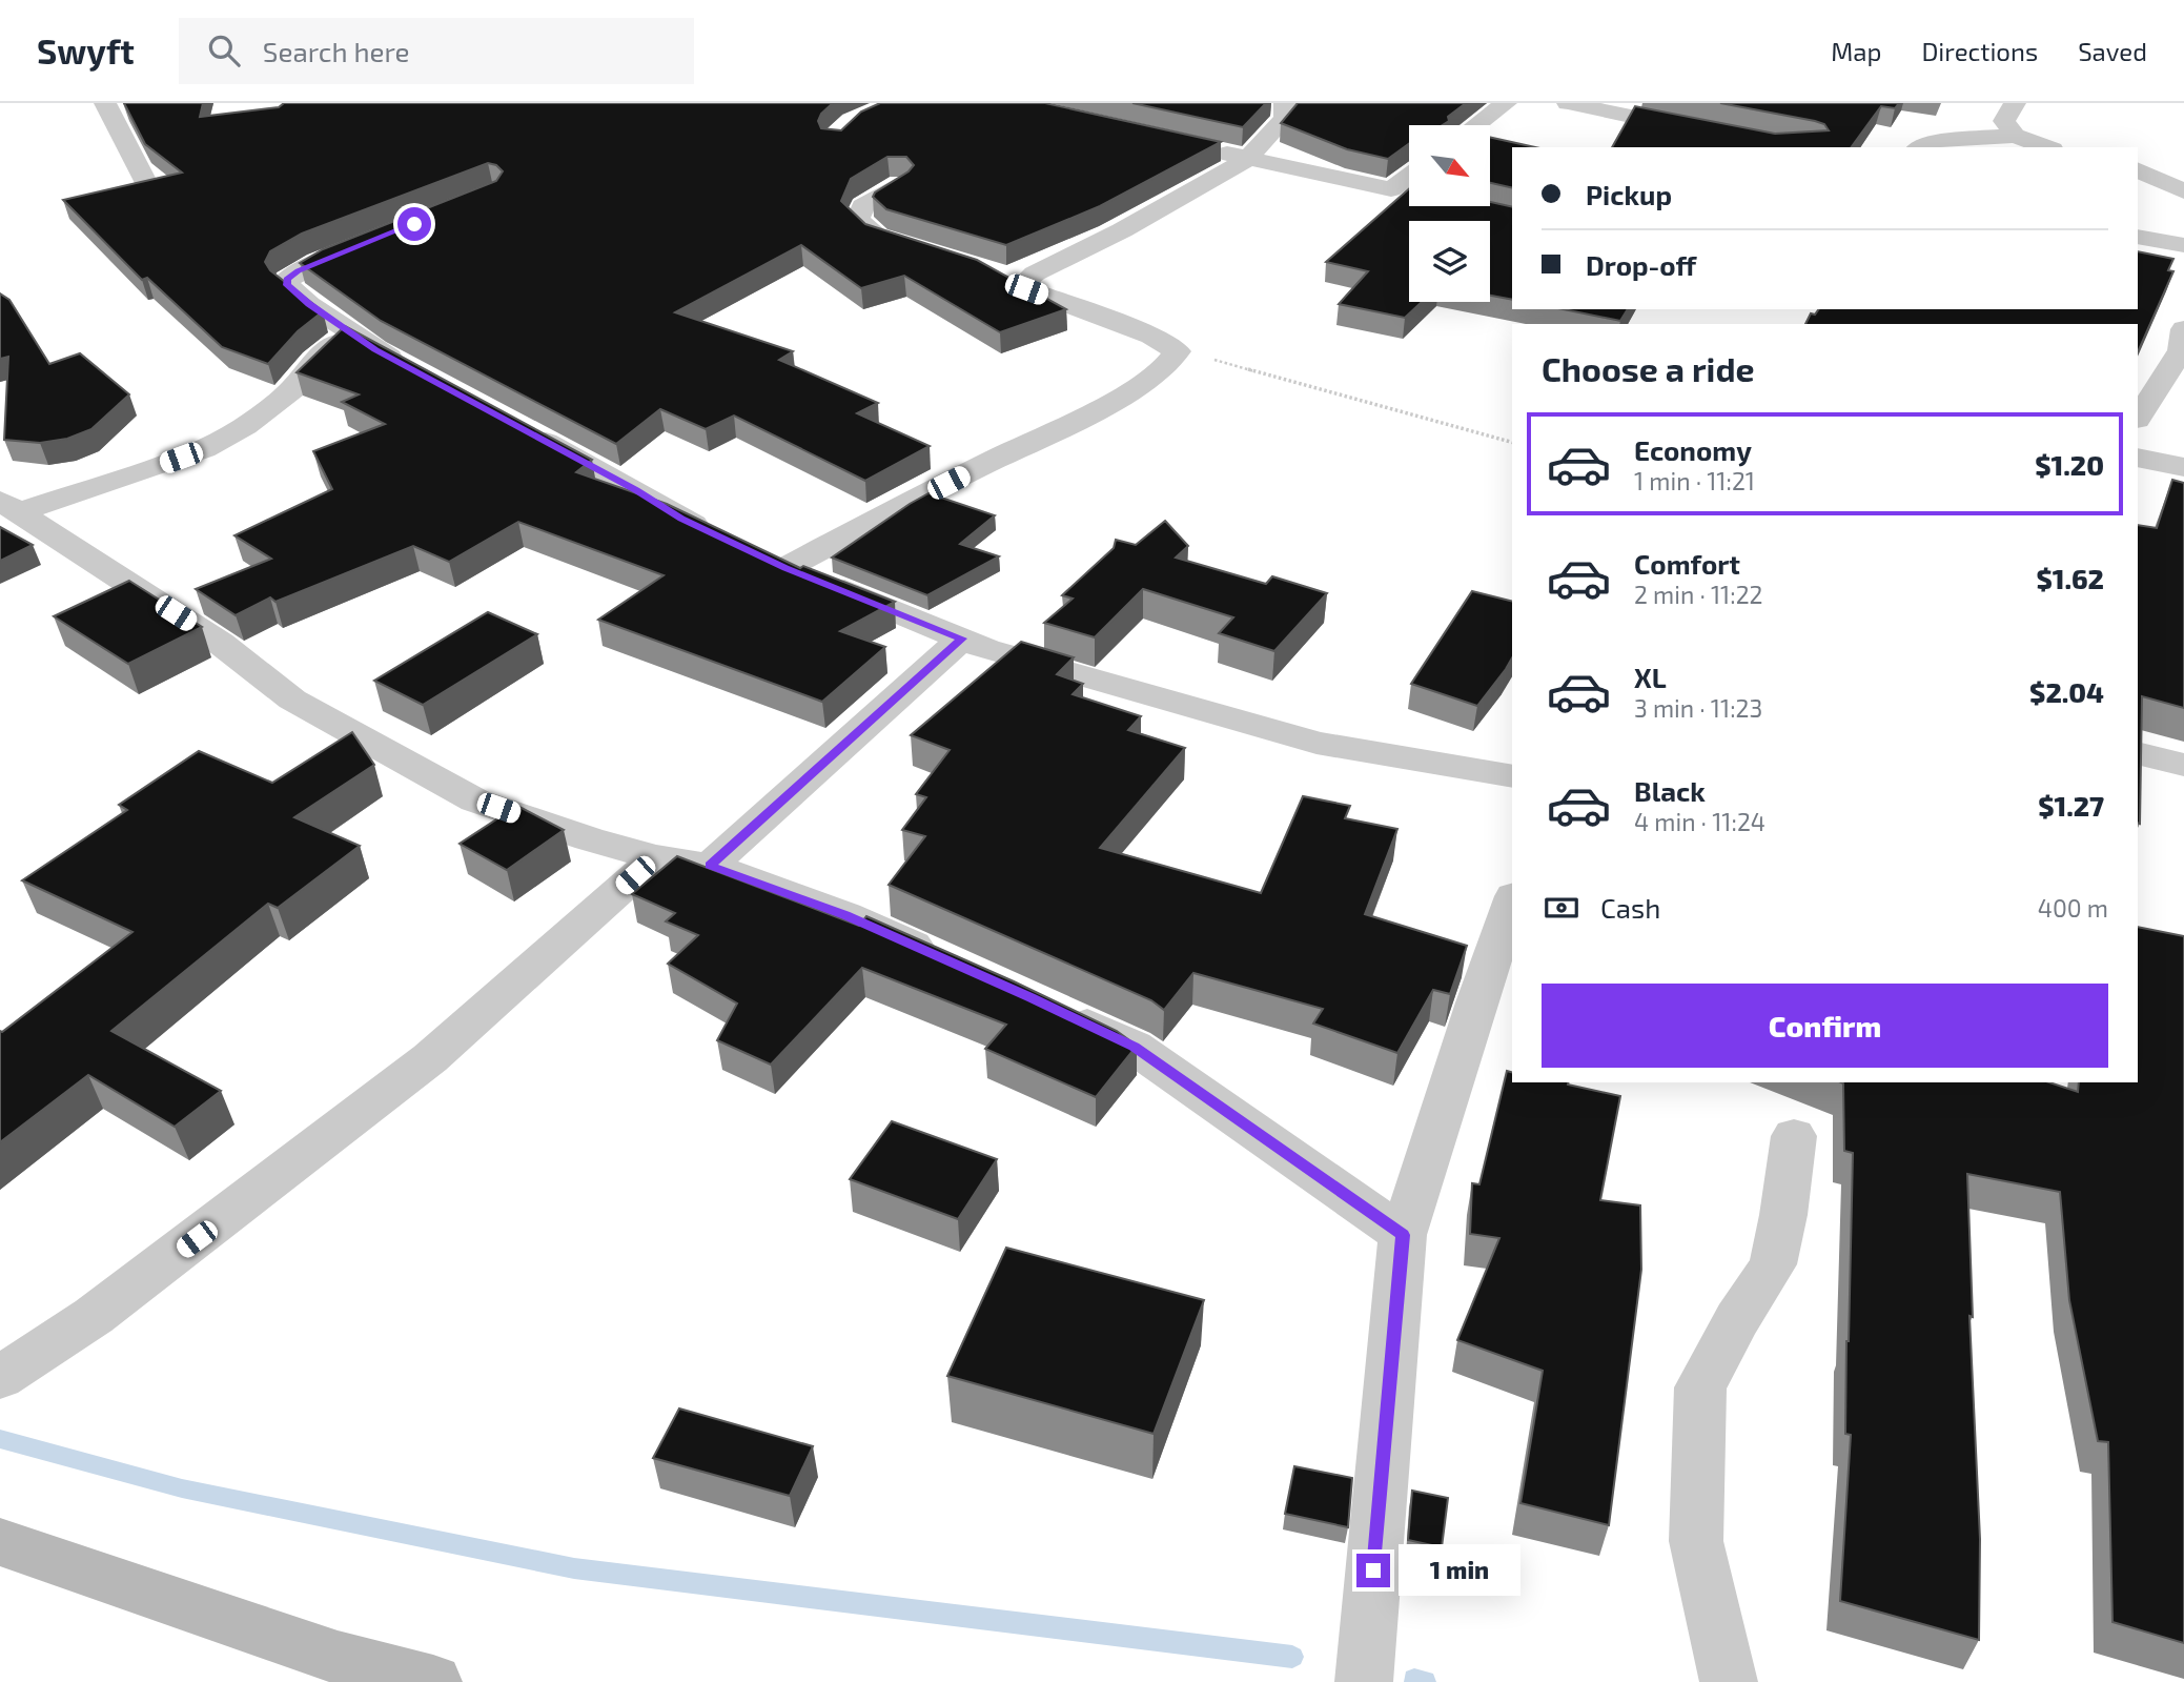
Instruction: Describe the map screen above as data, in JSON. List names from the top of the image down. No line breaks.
{"north":"bottom right","page":{"header":"Swyft","search":"Search here","nav":["Map","Directions","Saved"],"banner":["Pickup","Drop-off"],"heading":"Choose a ride","list":[{"name":"Economy","note":"1 min · 11:21","value":"$1.20"},{"name":"Comfort","note":"2 min · 11:22","value":"$1.62"},{"name":"XL","note":"3 min · 11:23","value":"$2.04"},{"name":"Black","note":"4 min · 11:24","value":"$1.27"}],"pay":["Cash","400 m"],"buttons":"Confirm","bubble":"1 min"}}
